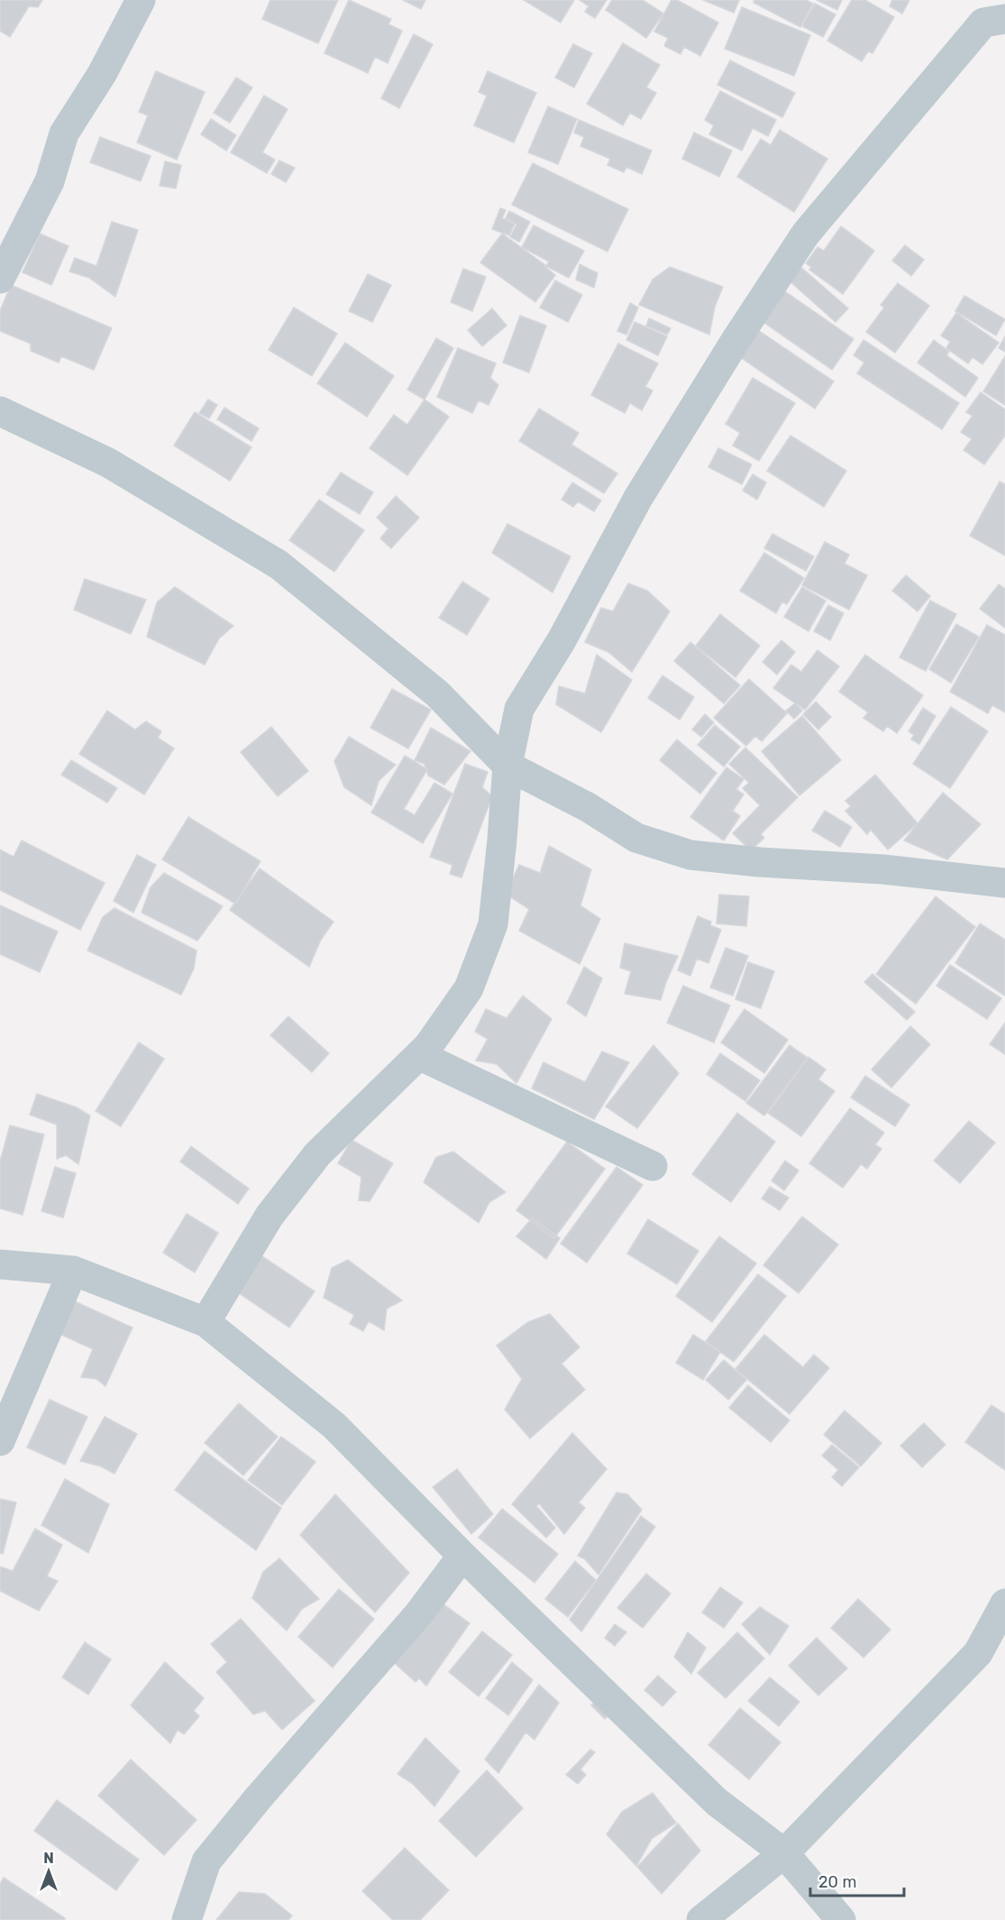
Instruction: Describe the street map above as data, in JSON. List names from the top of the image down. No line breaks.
{"scale_bar":"20 m","north":"top"}
